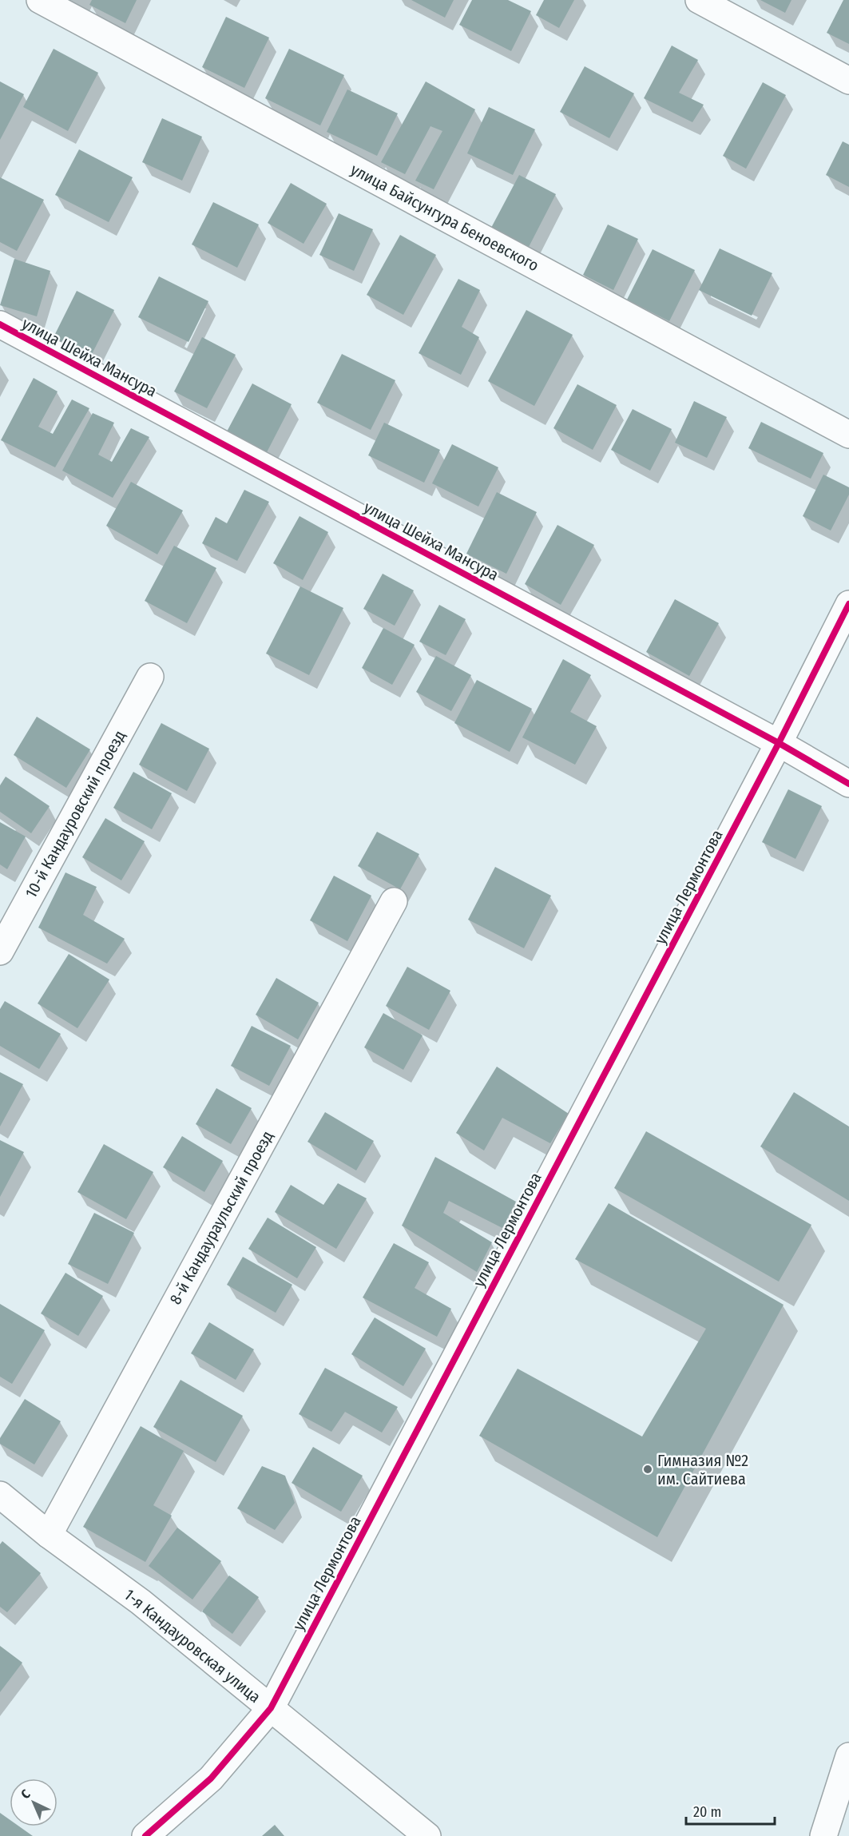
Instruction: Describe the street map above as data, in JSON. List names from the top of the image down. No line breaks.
{"streets":{"street":["улица Байсунгура Беноевского","улица Шейха Мансура","10-й Кандауровский проезд","улица Лермонтова","8-й Кандаураульский проезд","1-я Кандауровская улица"]},"crossings":[["улица Шейха Мансура","улица Лермонтова"],["улица Лермонтова","1-я Кандауровская улица"],["8-й Кандаураульский проезд","1-я Кандауровская улица"]],"places":["Гимназия №2 им. Сайтиева"],"scale_bar":"20 m","north":"top left"}
